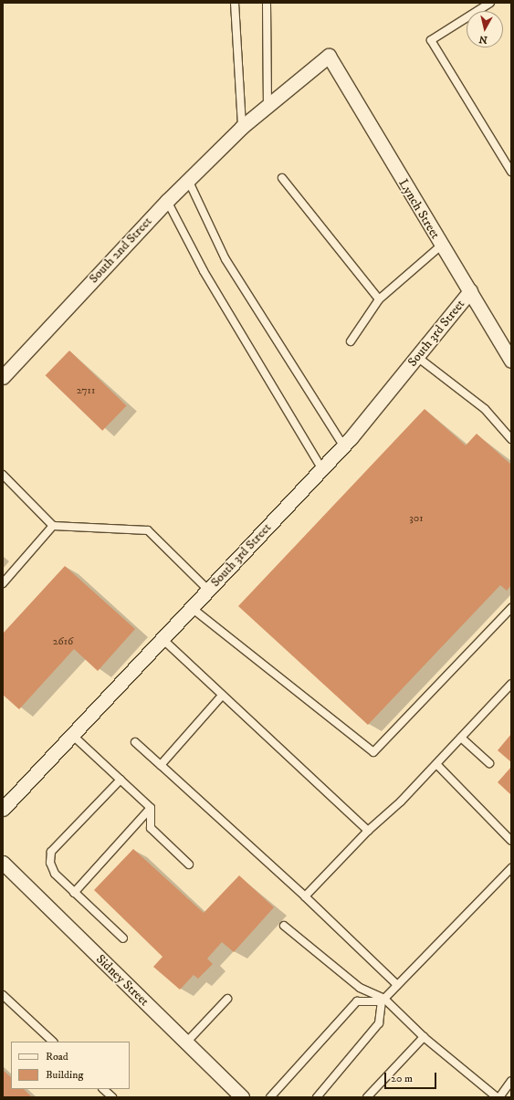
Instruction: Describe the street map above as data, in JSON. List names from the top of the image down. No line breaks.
{"streets":{"street":["Lynch Street","South 2nd Street","South 3rd Street","Sidney Street"]},"crossings":[["Lynch Street","South 2nd Street"],["Lynch Street","South 3rd Street"]],"house_numbers":["2711","301","2616"],"legend":["Road","Building"],"scale_bar":"20 m","north":"bottom"}
